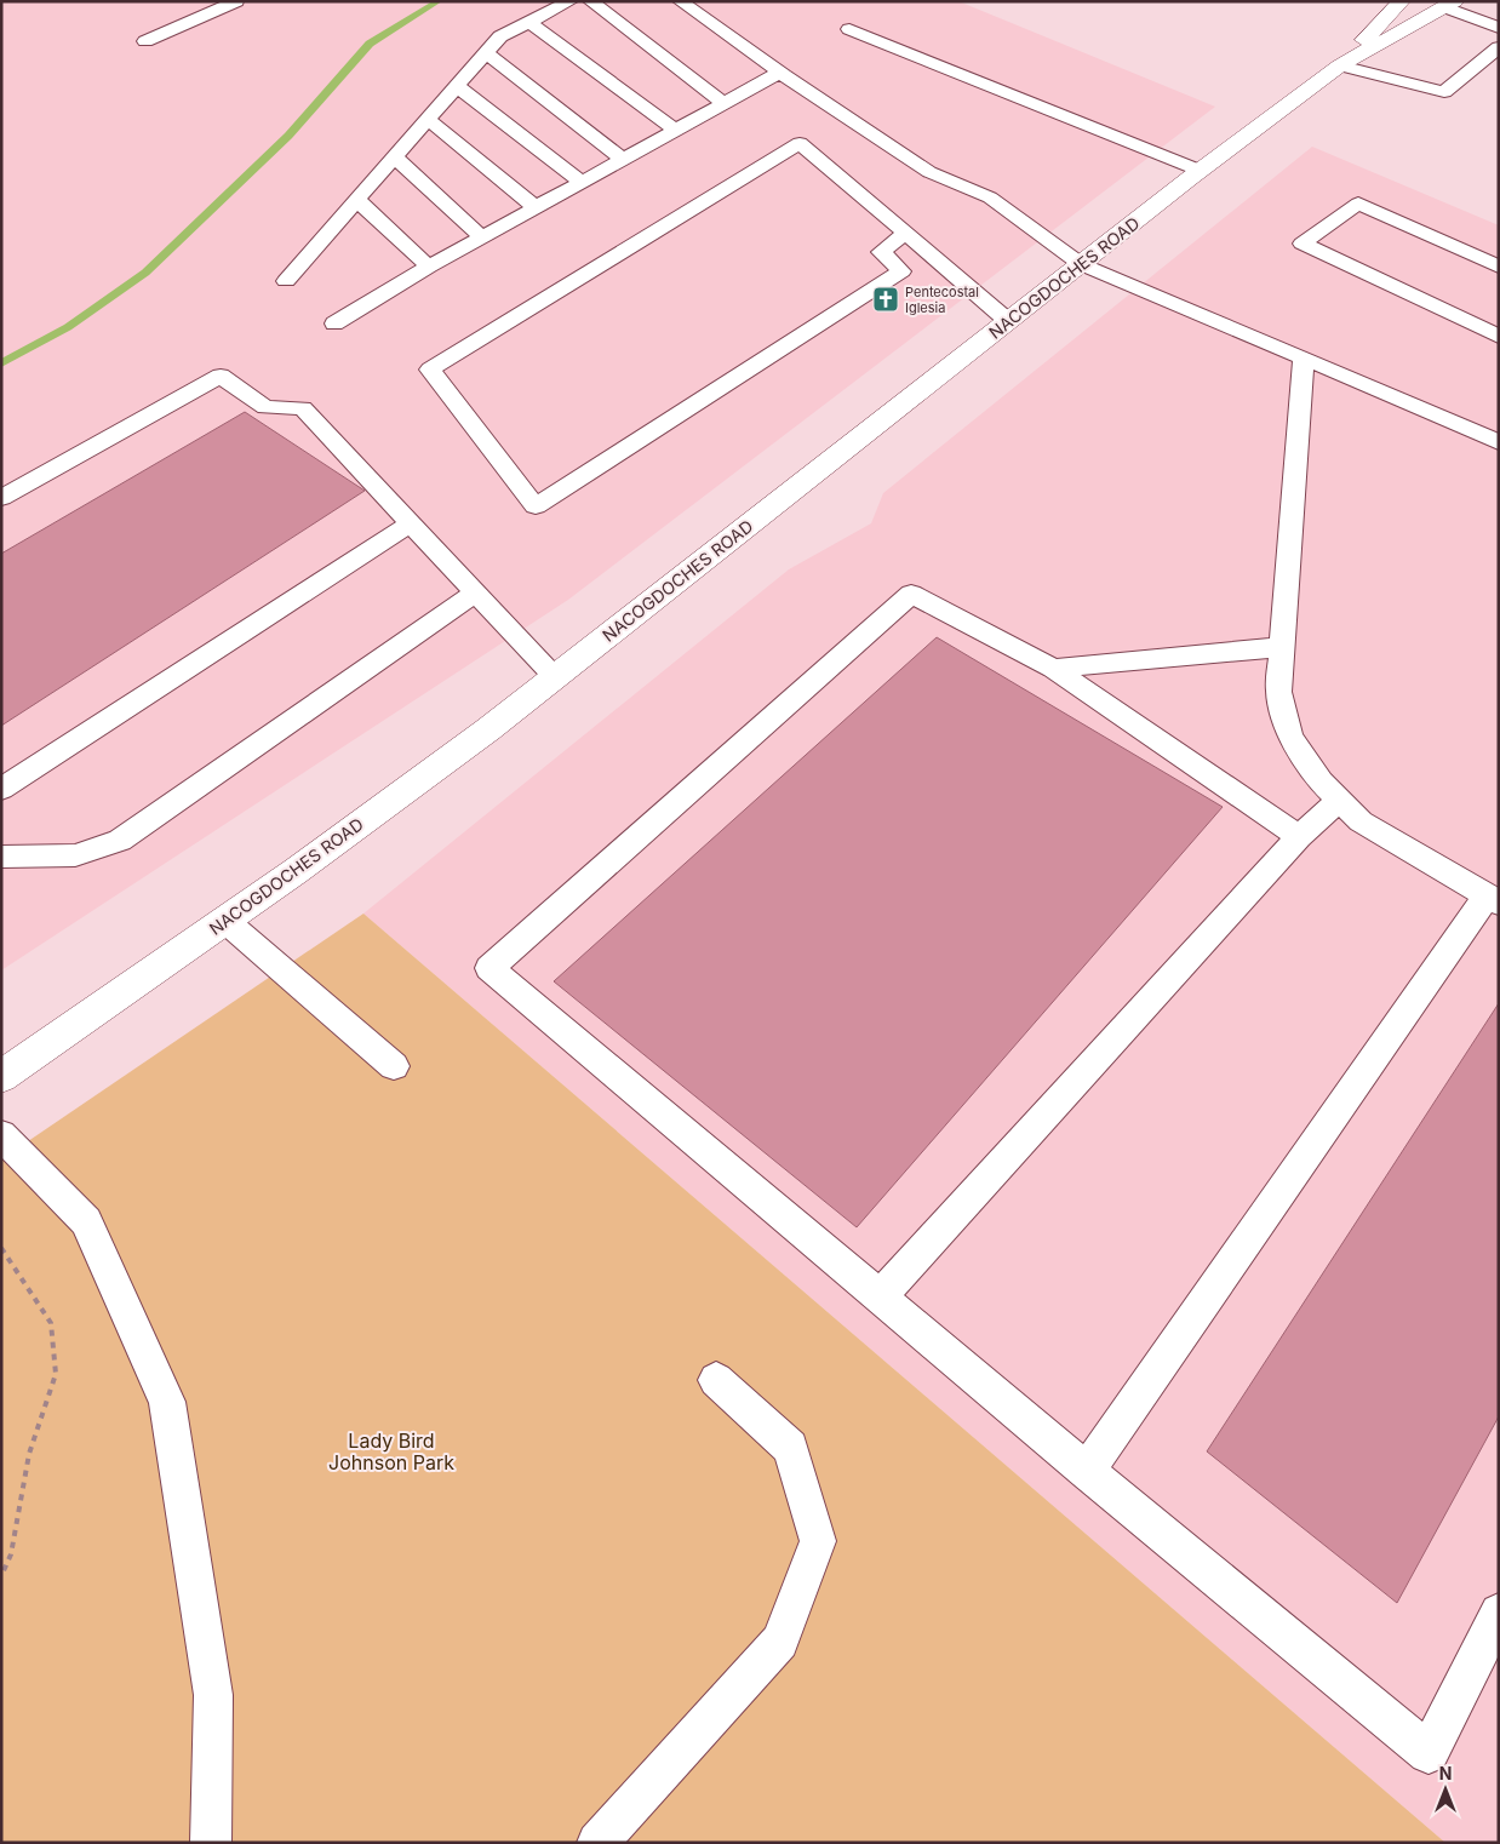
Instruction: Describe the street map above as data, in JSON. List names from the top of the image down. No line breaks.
{"streets":{"main road":["NACOGDOCHES ROAD"]},"parks":["Lady Bird Johnson Park"],"places":{"church":["Pentecostal Iglesia"]},"north":"top"}
